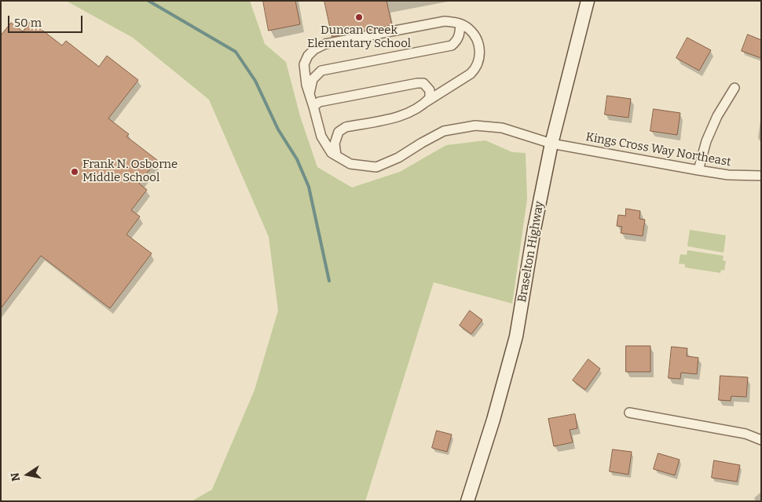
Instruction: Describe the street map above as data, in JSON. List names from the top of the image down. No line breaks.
{"streets":{"main road":["Braselton Highway"],"street":["Kings Cross Way Northeast"]},"crossings":[["Kings Cross Way Northeast","Braselton Highway"]],"places":["Duncan Creek Elementary School","Frank N. Osborne Middle School"],"scale_bar":"50 m","north":"left"}
